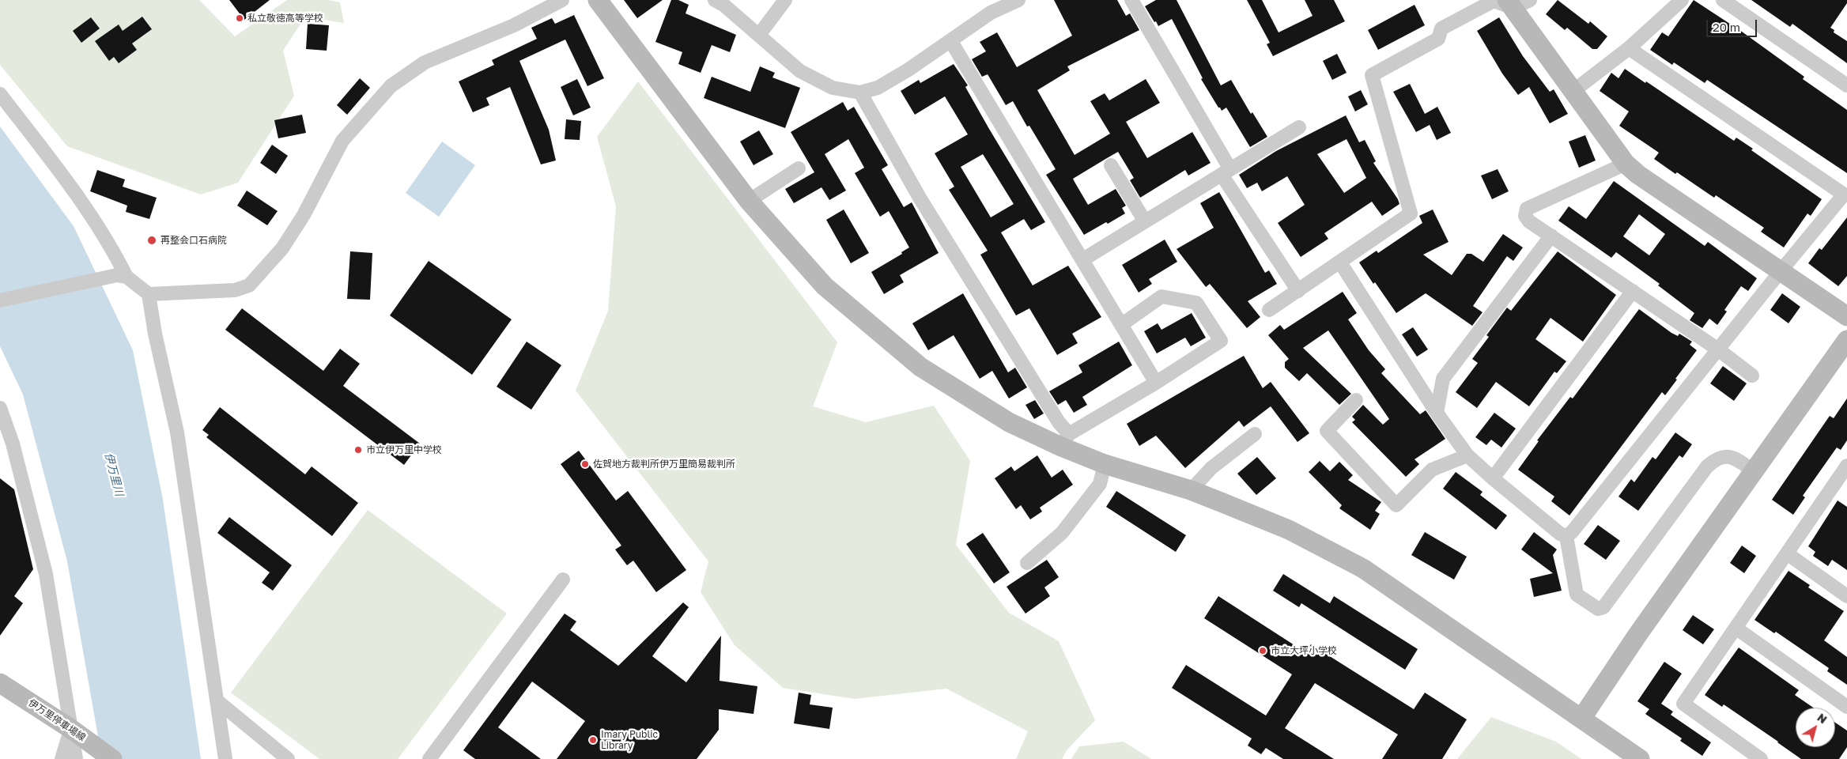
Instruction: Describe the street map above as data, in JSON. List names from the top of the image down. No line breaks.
{"streets":{"street":["伊万里停車場線"]},"water":["伊万里川"],"places":["私立敬徳高等学校","再整会口石病院","市立伊万里中学校","佐賀地方裁判所伊万里簡易裁判所","市立大坪小学校","Imary Public Library"],"scale_bar":"20 m","north":"top right"}
